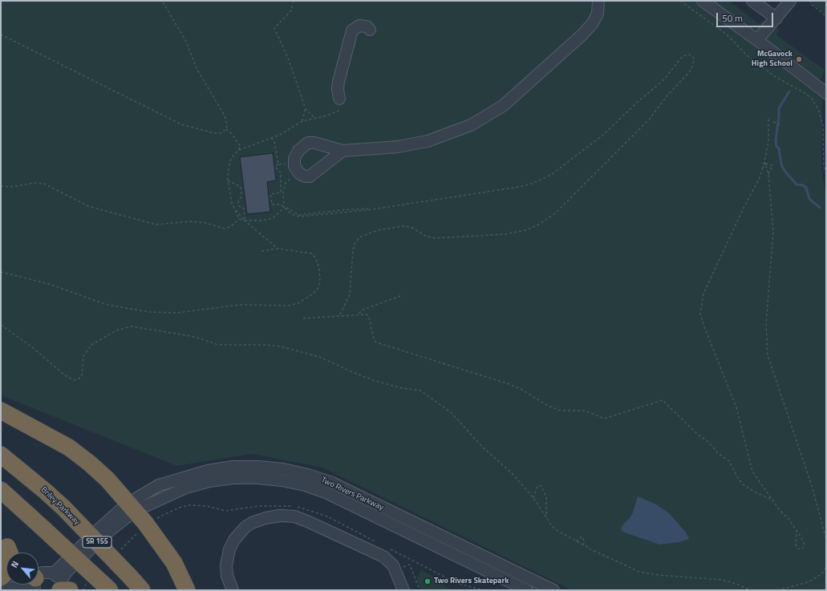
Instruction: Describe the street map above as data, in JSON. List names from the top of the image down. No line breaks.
{"streets":{"highway":["Briley Parkway","SR 155"],"street":["Two Rivers Parkway"]},"places":["McGavock High School","Two Rivers Skatepark"],"scale_bar":"50 m","north":"top left"}
